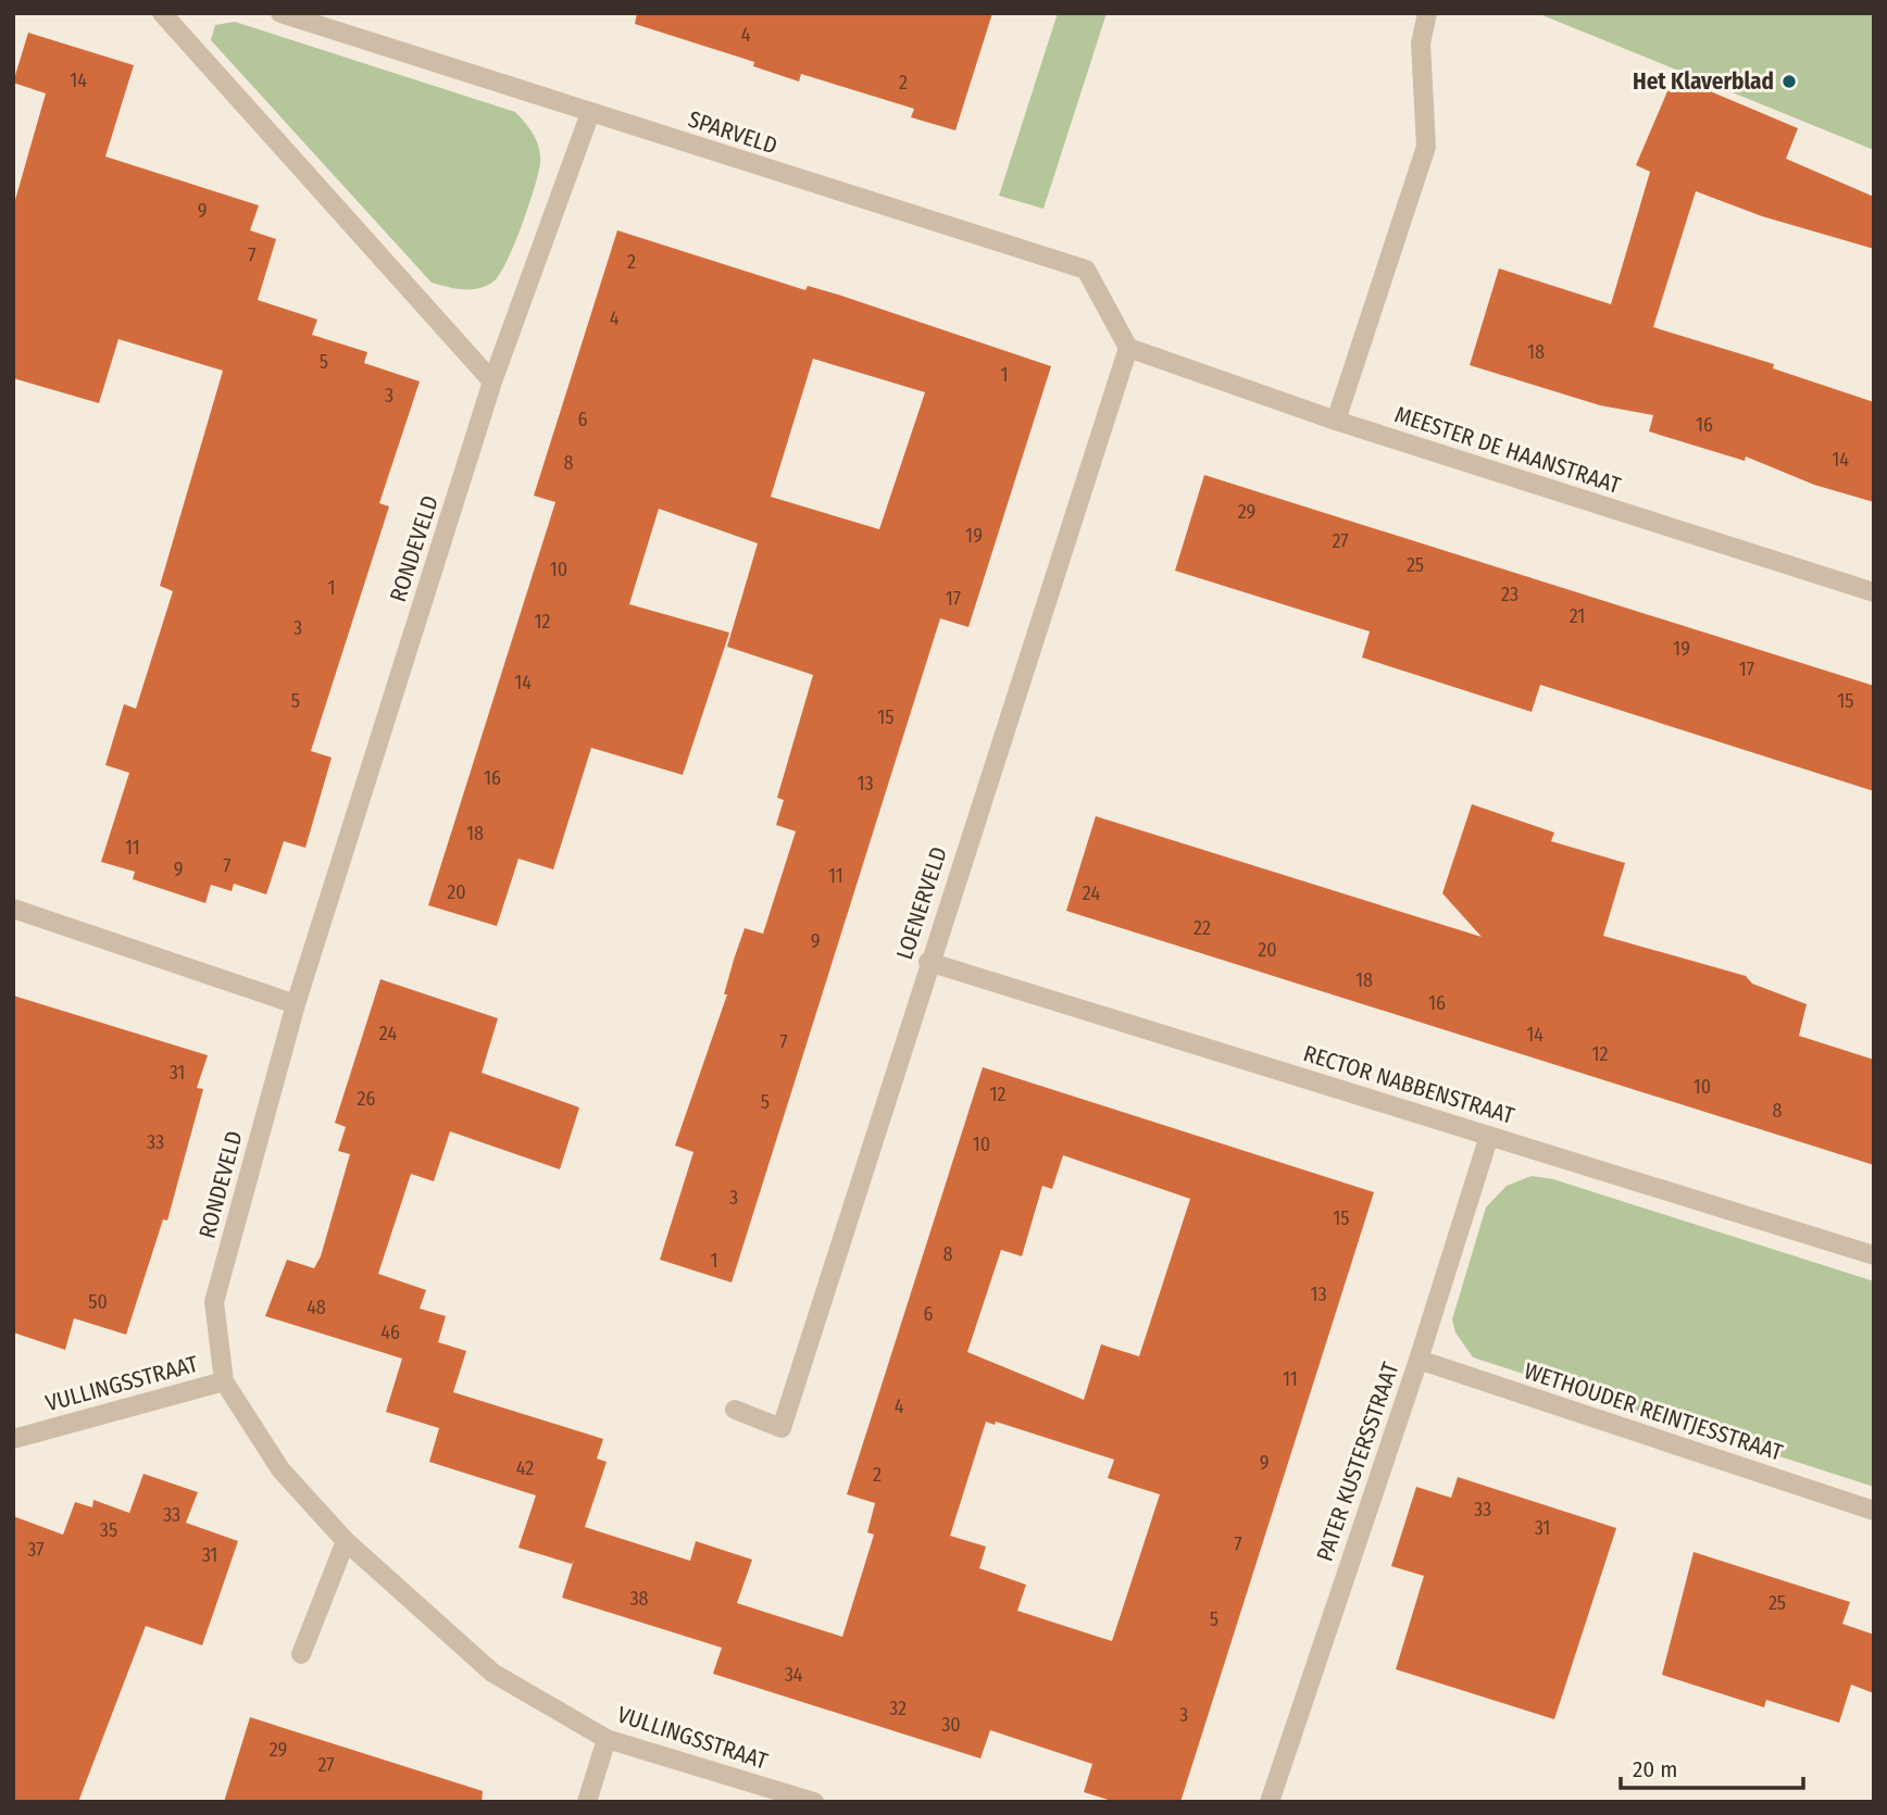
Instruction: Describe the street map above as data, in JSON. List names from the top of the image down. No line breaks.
{"streets":{"street":["SPARVELD","MEESTER DE HAANSTRAAT","RONDEVELD","LOENERVELD","RECTOR NABBENSTRAAT","VULLINGSSTRAAT","WETHOUDER REINTJESSTRAAT","PATER KUSTERSSTRAAT"]},"crossings":[["SPARVELD","MEESTER DE HAANSTRAAT"],["SPARVELD","RONDEVELD"],["SPARVELD","LOENERVELD"],["MEESTER DE HAANSTRAAT","LOENERVELD"],["RONDEVELD","VULLINGSSTRAAT"],["LOENERVELD","RECTOR NABBENSTRAAT"],["RECTOR NABBENSTRAAT","PATER KUSTERSSTRAAT"],["WETHOUDER REINTJESSTRAAT","PATER KUSTERSSTRAAT"]],"places":["Het Klaverblad"],"house_numbers":["4","14","2","9","7","2","4","18","5","1","3","6","16","14","8","29","19","27","25","10","1","23","17","21","12","3","19","17","14","5","15","15","16","13","18","11","7","9","11","20","24","22","9","20","18","16","24","14","7","12","31","10","12","26","5","8","33","10","3","15","8","1","13","50","48","6","46","11","4","9","42","2","33","33","31","35","7","37","31","38","25","5","34","32","3","30","29","27"],"scale_bar":"20 m"}
